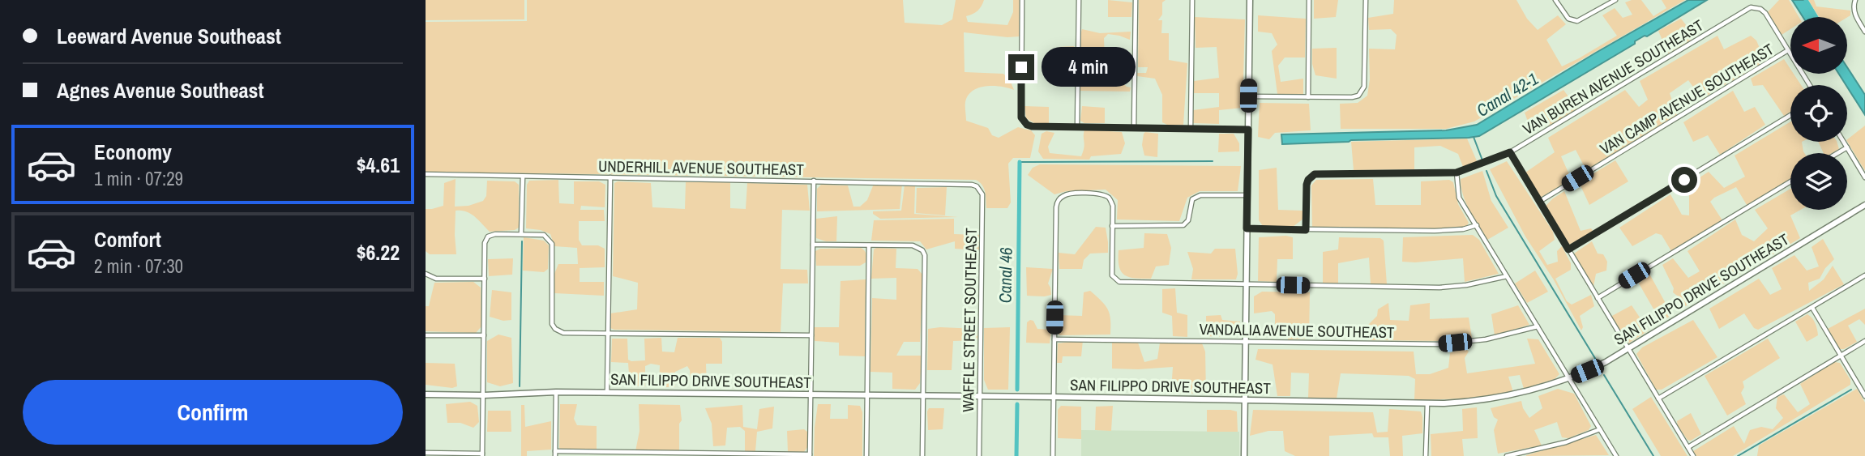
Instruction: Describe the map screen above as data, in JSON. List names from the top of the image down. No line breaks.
{"streets":{"street":["VAN BUREN AVENUE SOUTHEAST","VAN CAMP AVENUE SOUTHEAST","UNDERHILL AVENUE SOUTHEAST","SAN FILIPPO DRIVE SOUTHEAST","WAFFLE STREET SOUTHEAST","VANDALIA AVENUE SOUTHEAST"]},"crossings":[["VAN BUREN AVENUE SOUTHEAST","VAN CAMP AVENUE SOUTHEAST"],["UNDERHILL AVENUE SOUTHEAST","WAFFLE STREET SOUTHEAST"],["SAN FILIPPO DRIVE SOUTHEAST","WAFFLE STREET SOUTHEAST"]],"water":["Canal 42-1","Canal 46"],"north":"left","page":{"banner":["Leeward Avenue Southeast","Agnes Avenue Southeast"],"bubble":"4 min","list":[{"name":"Economy","note":"1 min · 07:29","value":"$4.61"},{"name":"Comfort","note":"2 min · 07:30","value":"$6.22"}],"buttons":"Confirm"}}
